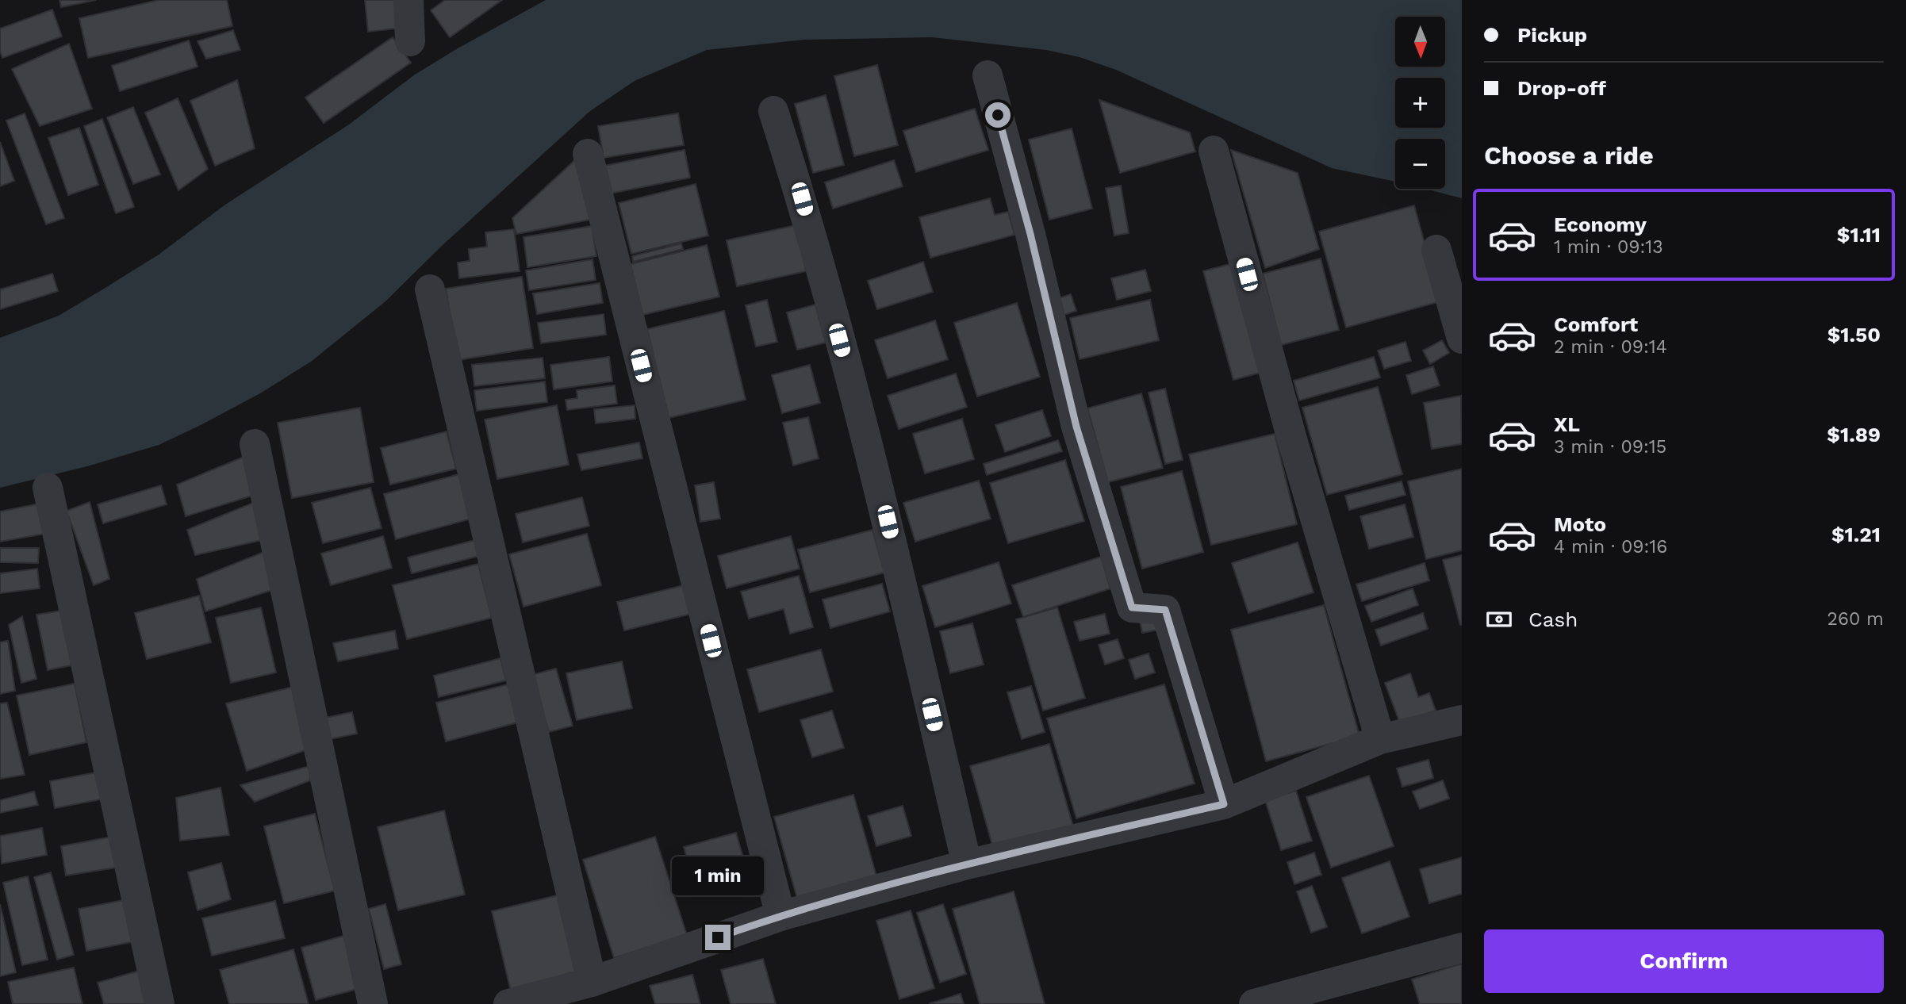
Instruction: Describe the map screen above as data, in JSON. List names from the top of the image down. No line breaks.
{"north":"bottom","page":{"banner":["Pickup","Drop-off"],"map_buttons":["+","−"],"heading":"Choose a ride","list":[{"name":"Economy","note":"1 min · 09:13","value":"$1.11"},{"name":"Comfort","note":"2 min · 09:14","value":"$1.50"},{"name":"XL","note":"3 min · 09:15","value":"$1.89"},{"name":"Moto","note":"4 min · 09:16","value":"$1.21"}],"pay":["Cash","260 m"],"bubble":"1 min","buttons":"Confirm"}}
